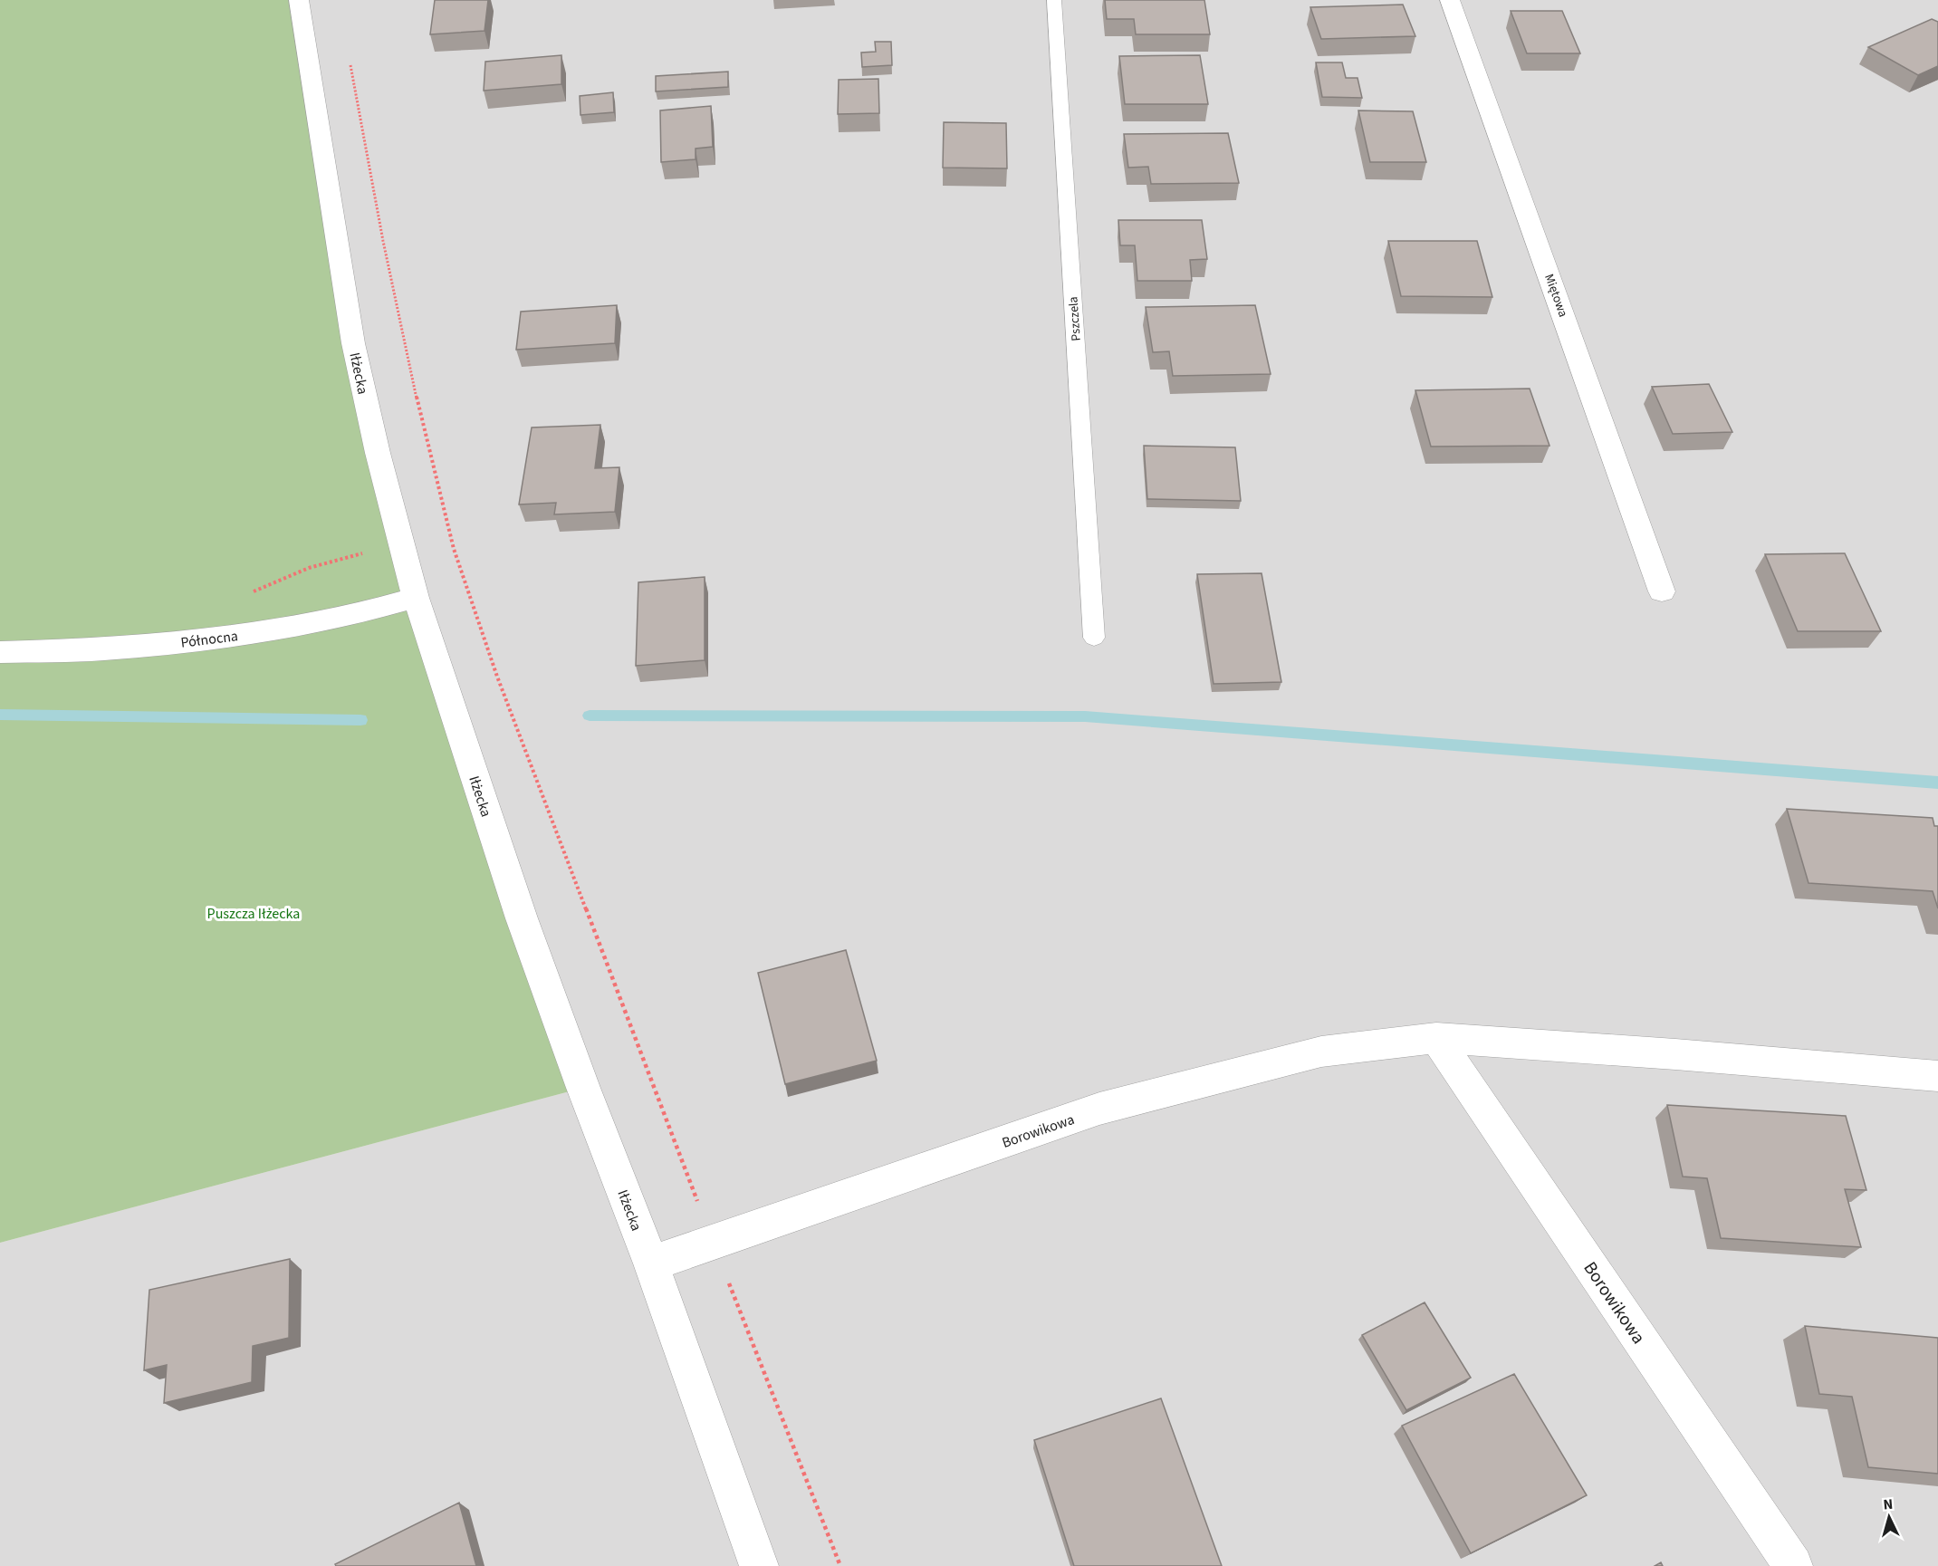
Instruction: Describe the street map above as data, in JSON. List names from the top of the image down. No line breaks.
{"streets":{"street":["Miętowa","Iłżecka","Północna","Borowikowa"],"lane":["Pszczela"]},"crossings":[["Iłżecka","Północna"],["Iłżecka","Borowikowa"]],"parks":["Puszcza Iłżecka"],"north":"top"}
